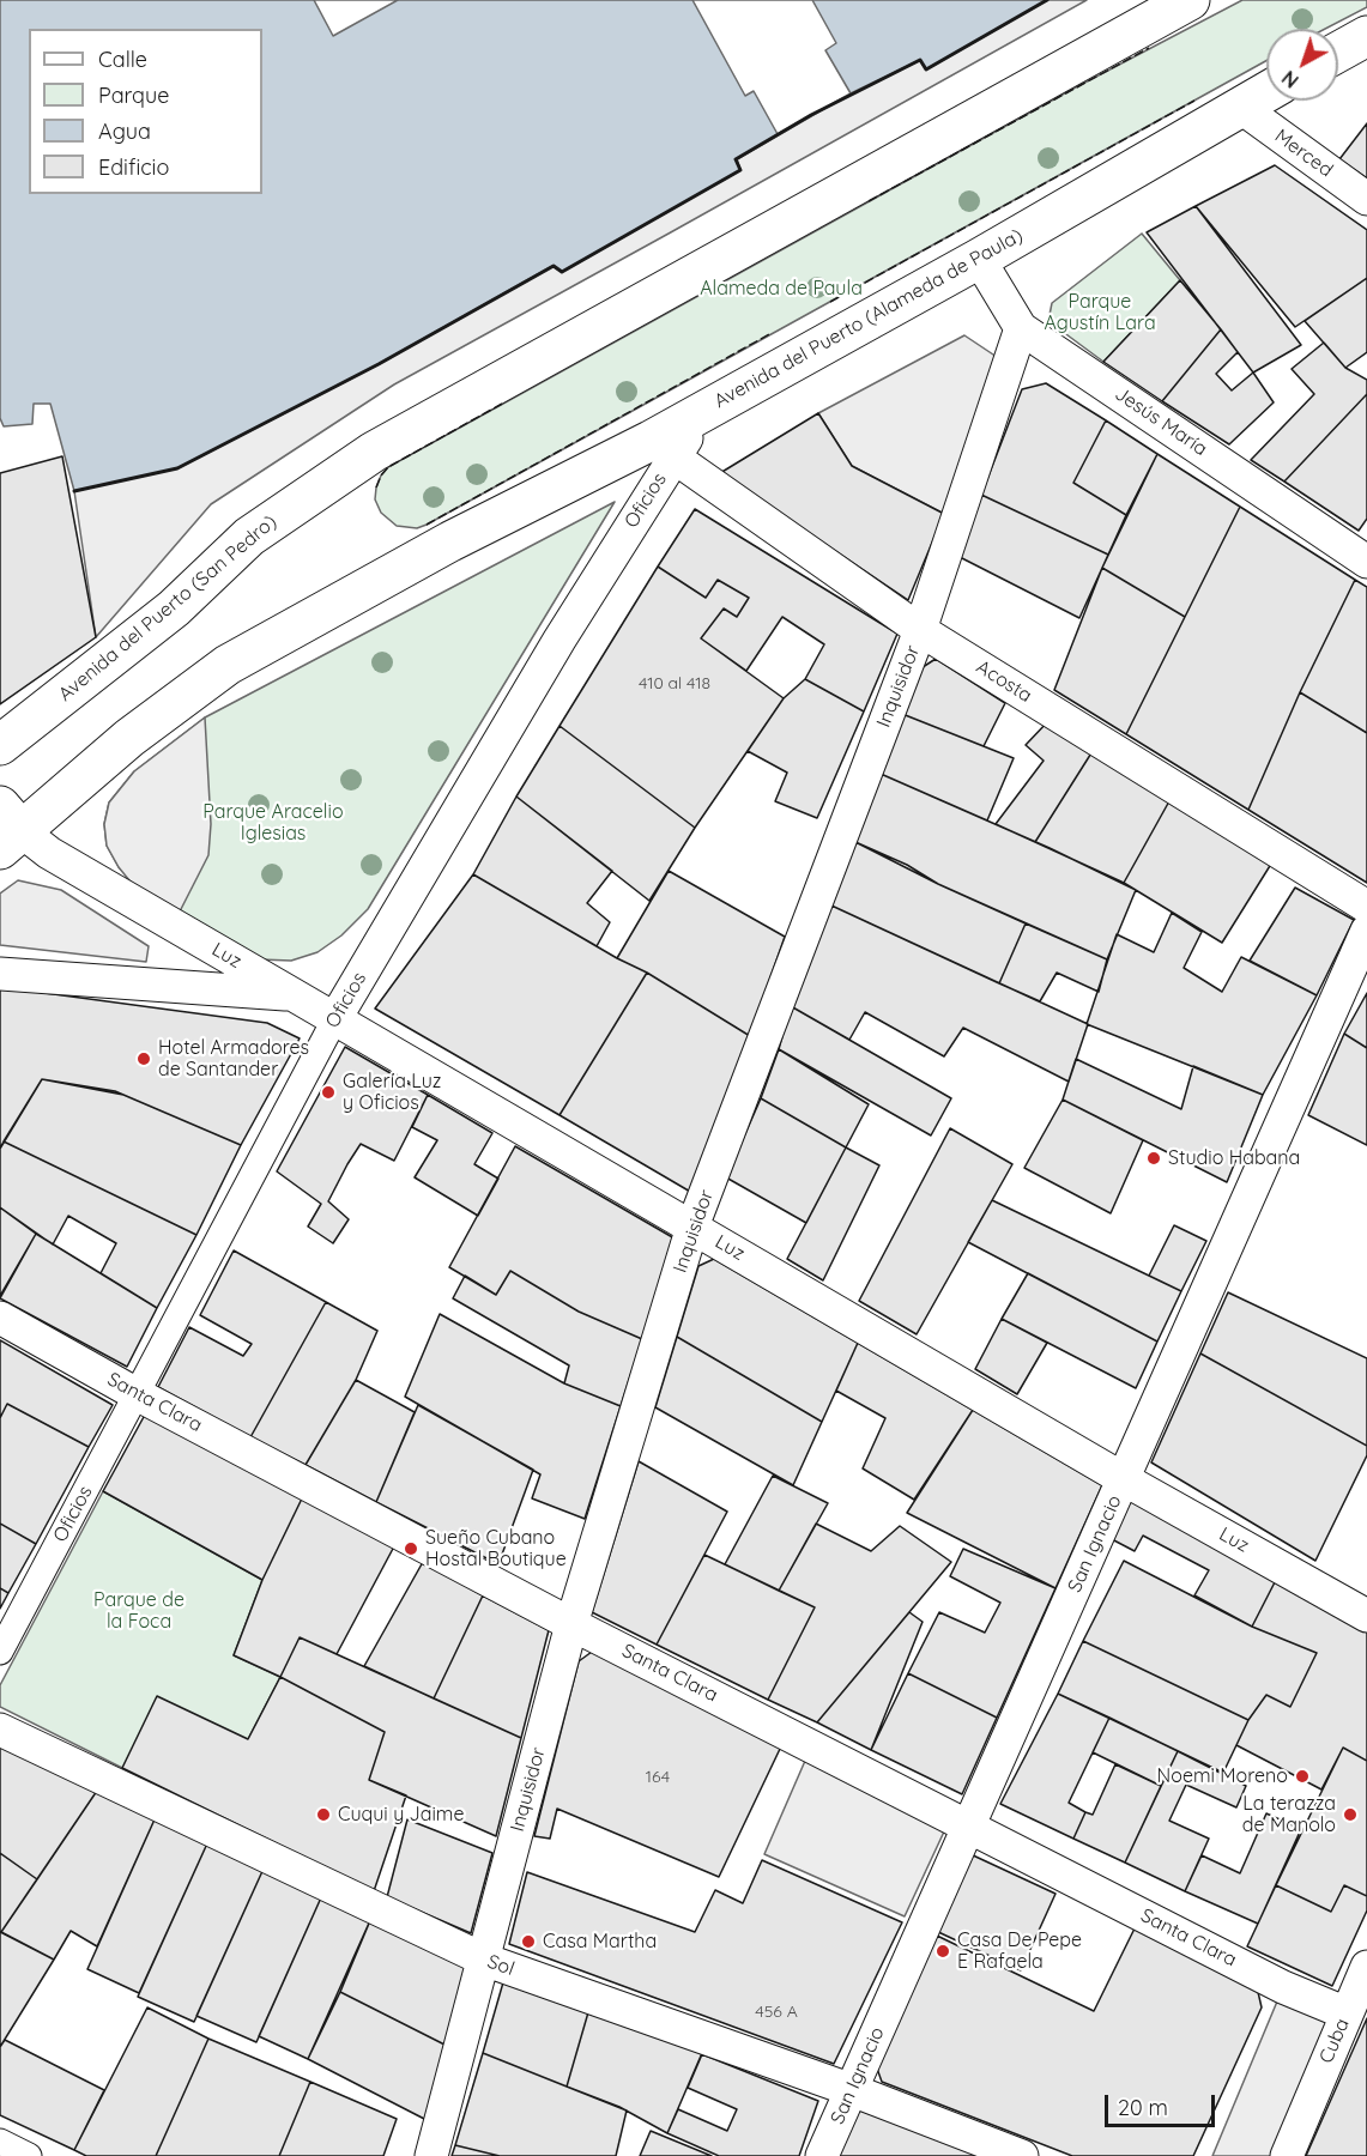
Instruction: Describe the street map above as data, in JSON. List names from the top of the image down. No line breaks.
{"streets":{"main road":["Avenida del Puerto (Alameda de Paula)","Avenida del Puerto (San Pedro)"],"street":["Merced","Jesús María","Oficios","Acosta","Inquisidor","Luz","Santa Clara","San Ignacio","Sol","Cuba"]},"crossings":[["Merced","Avenida del Puerto (Alameda de Paula)"],["Avenida del Puerto (Alameda de Paula)","Jesús María"],["Avenida del Puerto (Alameda de Paula)","Oficios"],["Avenida del Puerto (Alameda de Paula)","Acosta"],["Avenida del Puerto (Alameda de Paula)","Luz"],["Jesús María","Inquisidor"],["Oficios","Acosta"],["Oficios","Luz"],["Oficios","Santa Clara"],["Acosta","Inquisidor"],["Inquisidor","Luz"],["Inquisidor","Santa Clara"],["Inquisidor","Sol"],["Luz","San Ignacio"],["Santa Clara","San Ignacio"],["Santa Clara","Cuba"],["San Ignacio","Sol"]],"parks":["Alameda de Paula","Parque Agustín Lara","Parque Aracelio Iglesias","Parque de la Foca"],"places":["Hotel Armadores de Santander","Galería Luz y Oficios","Studio Habana","Sueño Cubano Hostal Boutique","Noemi Moreno","Cuqui y Jaime","La terazza de Manolo","Casa Martha","Casa De Pepe E Rafaela"],"house_numbers":["410 al 418","164","456 A"],"legend":["Calle","Parque","Agua","Edificio"],"scale_bar":"20 m","north":"bottom left"}
